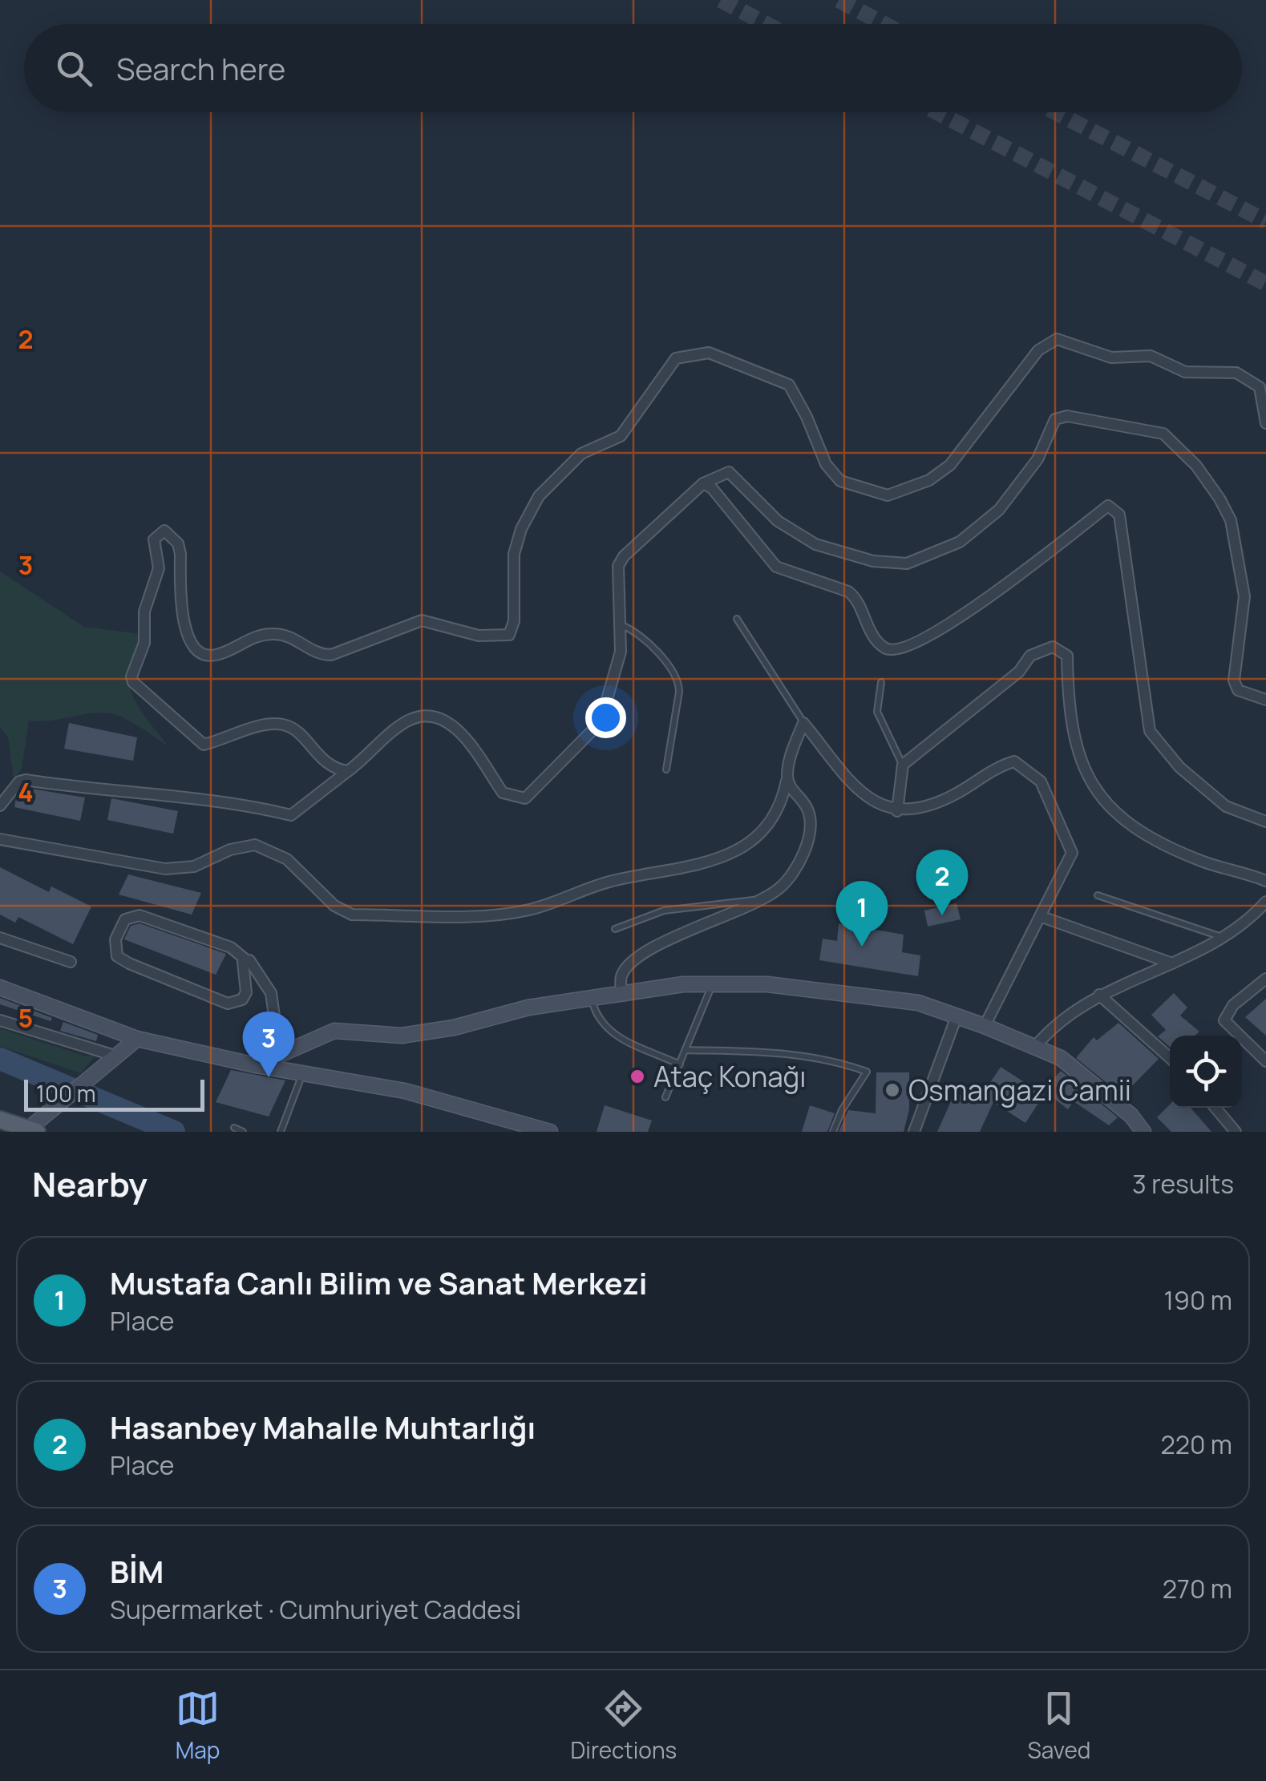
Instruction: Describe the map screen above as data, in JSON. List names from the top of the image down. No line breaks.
{"places":["Ataç Konağı","Osmangazi Camii"],"scale_bar":"100 m","page":{"search":"Search here","pins":["2","1","3"],"scale":"100 m","heading":["Nearby","3 results"],"list":[{"mark":"1","name":"Mustafa Canlı Bilim ve Sanat Merkezi","note":"Place","value":"190 m"},{"mark":"2","name":"Hasanbey Mahalle Muhtarlığı","note":"Place","value":"220 m"},{"mark":"3","name":"BİM","note":"Supermarket · Cumhuriyet Caddesi","value":"270 m"}],"nav":["Map","Directions","Saved"]},"grid":{"rows":["2","3","4","5"]}}
